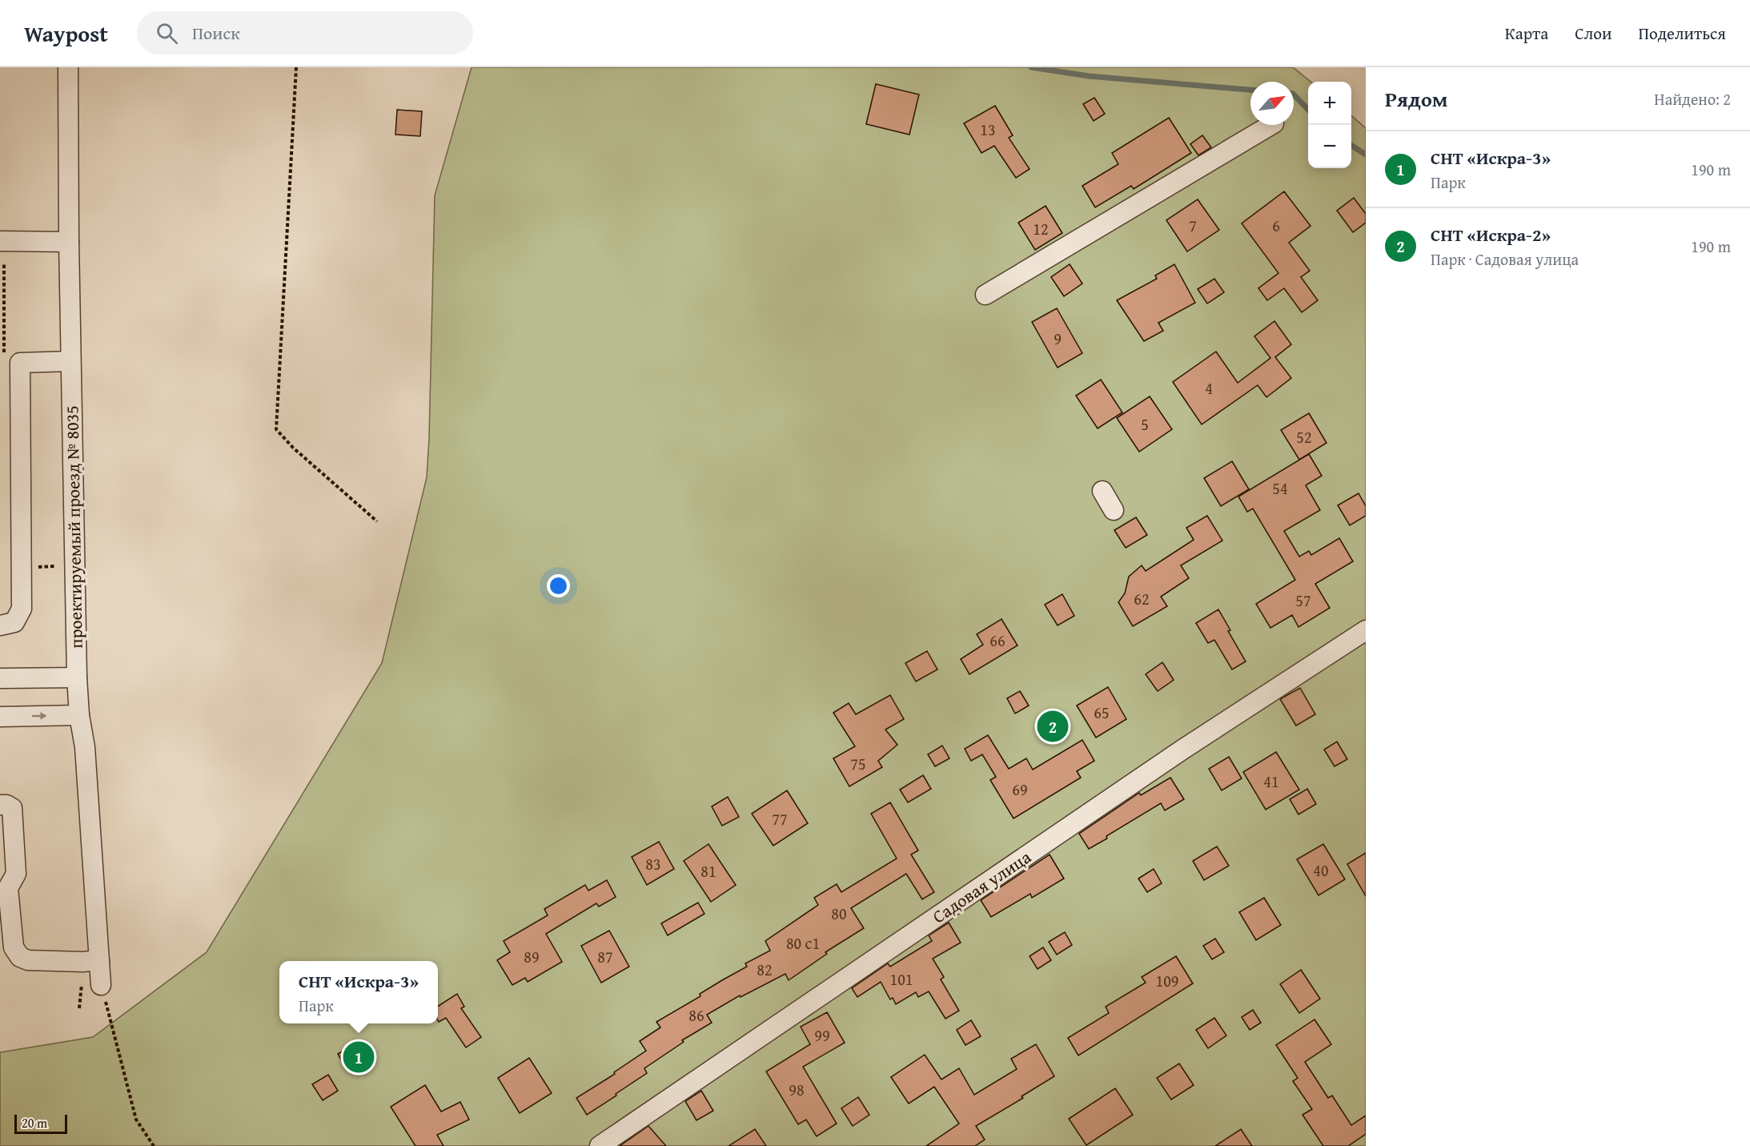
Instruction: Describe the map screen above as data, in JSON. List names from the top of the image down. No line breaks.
{"streets":{"street":["проектируемый проезд № 8035","Садовая улица"]},"house_numbers":["13","7","6","12","9","4","5","52","54","62","57","66","65","75","41","69","77","83","40","81","80","80 с1","89","87","82","101","109","86","99","98"],"scale_bar":"20 m","north":"top right","page":{"header":"Waypost","search":"Поиск","nav":["Карта","Слои","Поделиться"],"heading":["Рядом","Найдено: 2"],"map_buttons":["+","−"],"list":[{"mark":"1","name":"СНТ «Искра-3»","note":"Парк","value":"190 m"},{"mark":"2","name":"СНТ «Искра-2»","note":"Парк · Садовая улица","value":"190 m"}],"pins":["2","1"],"popup":["СНТ «Искра-3»","Парк"],"scale":"20 m"}}
